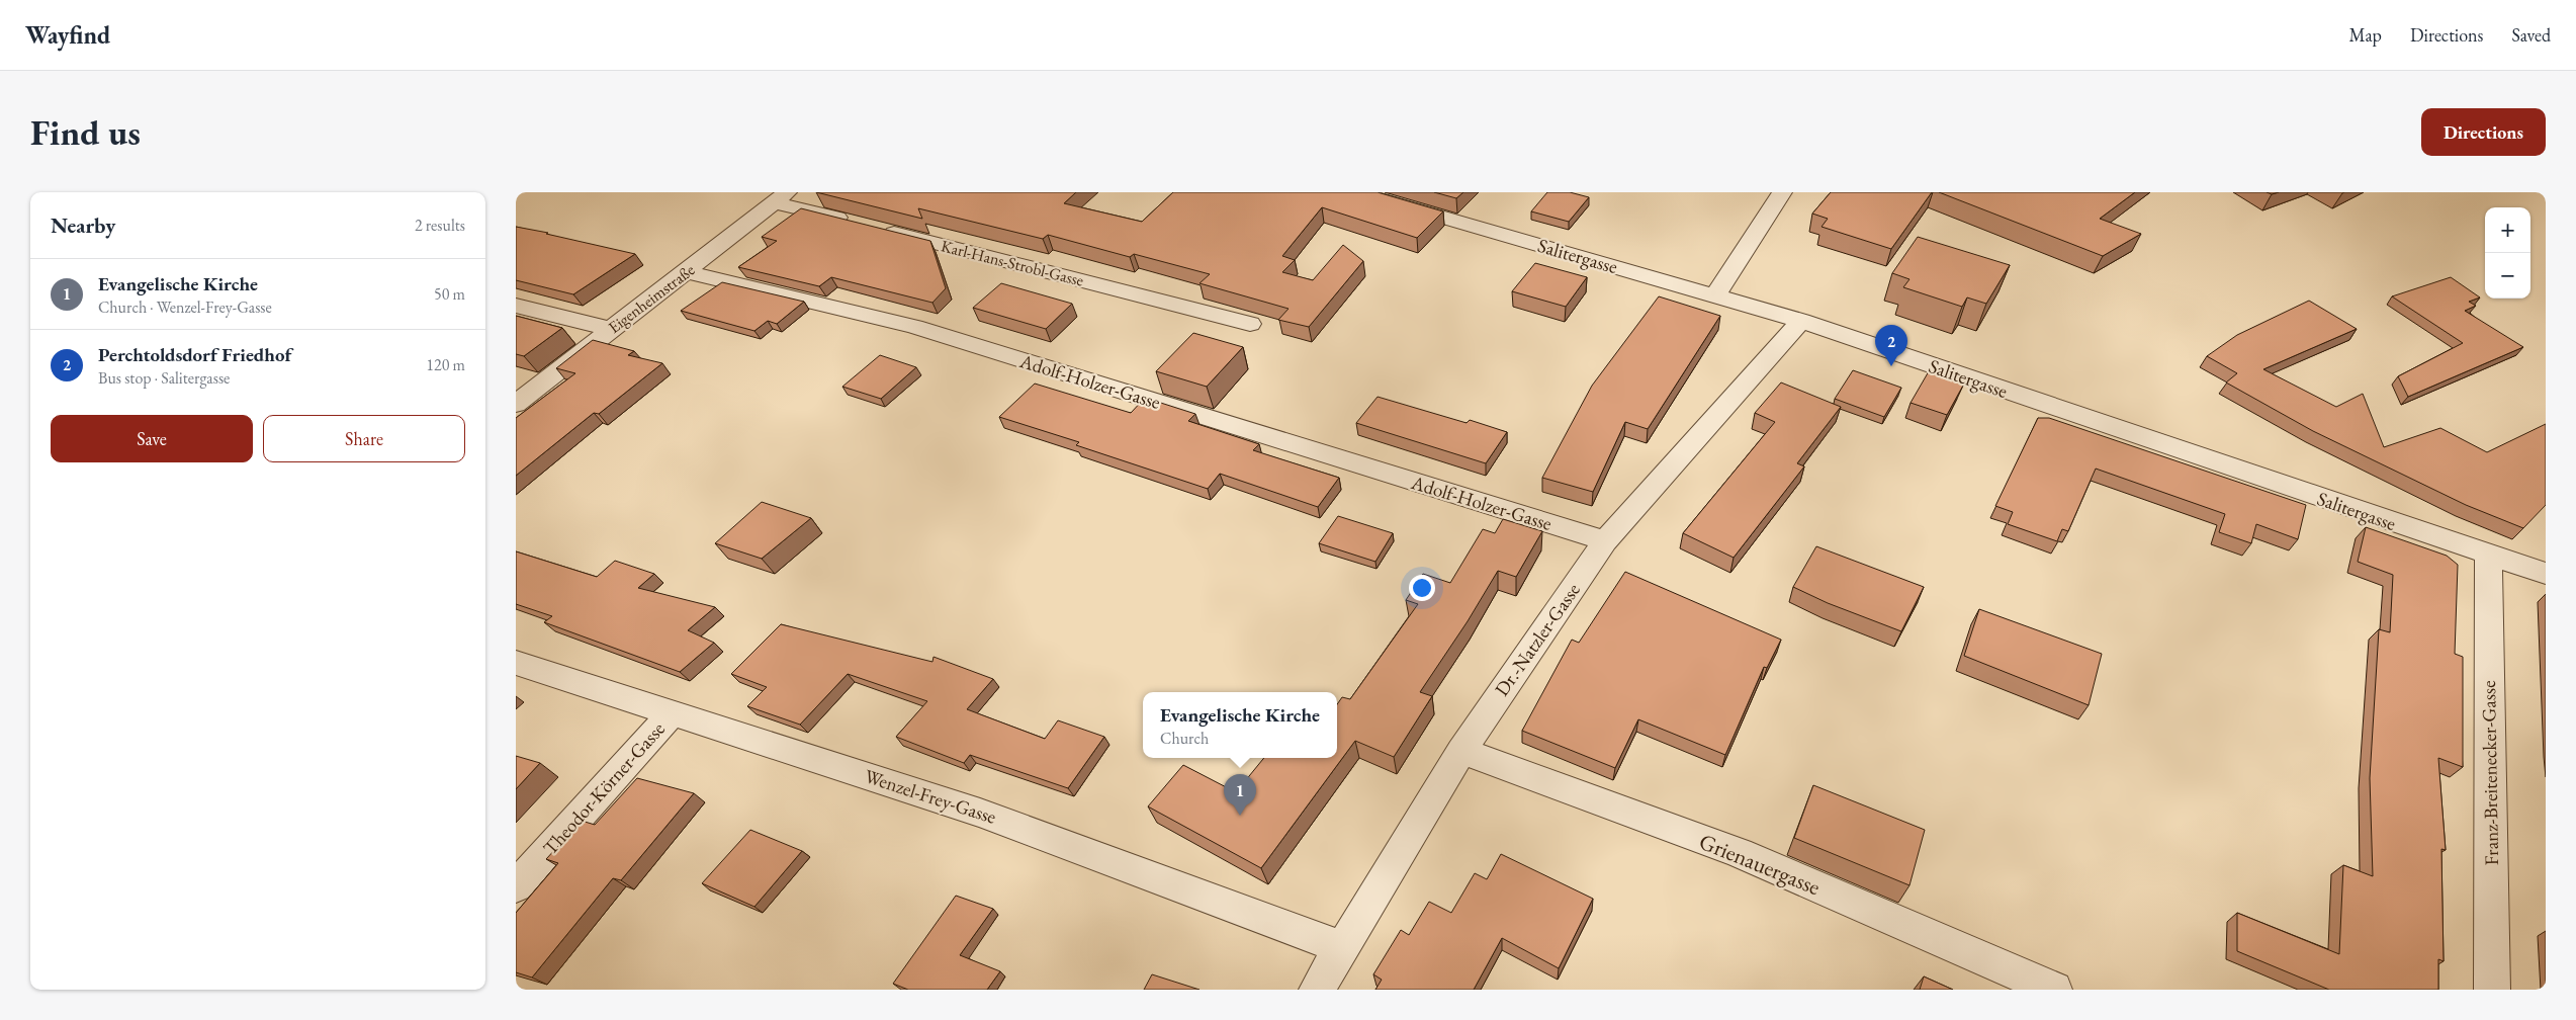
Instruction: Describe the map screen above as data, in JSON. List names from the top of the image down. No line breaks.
{"streets":{"street":["Salitergasse","Karl-Hans-Strobl-Gasse","Eigenheimstraße","Adolf-Holzer-Gasse","Dr.-Natzler-Gasse","Franz-Breitenecker-Gasse","Theodor-Körner-Gasse","Wenzel-Frey-Gasse","Grienauergasse"]},"crossings":[["Salitergasse","Dr.-Natzler-Gasse"],["Salitergasse","Franz-Breitenecker-Gasse"],["Karl-Hans-Strobl-Gasse","Eigenheimstraße"],["Eigenheimstraße","Adolf-Holzer-Gasse"],["Adolf-Holzer-Gasse","Dr.-Natzler-Gasse"],["Dr.-Natzler-Gasse","Wenzel-Frey-Gasse"],["Dr.-Natzler-Gasse","Grienauergasse"],["Theodor-Körner-Gasse","Wenzel-Frey-Gasse"]],"page":{"header":"Wayfind","nav":["Map","Directions","Saved"],"buttons":["Directions",["Save","Share"]],"title":"Find us","heading":["Nearby","2 results"],"map_buttons":["+","−"],"list":[{"mark":"1","name":"Evangelische Kirche","note":"Church · Wenzel-Frey-Gasse","value":"50 m"},{"mark":"2","name":"Perchtoldsdorf Friedhof","note":"Bus stop · Salitergasse","value":"120 m"}],"pins":["2","1"],"popup":["Evangelische Kirche","Church"]}}
